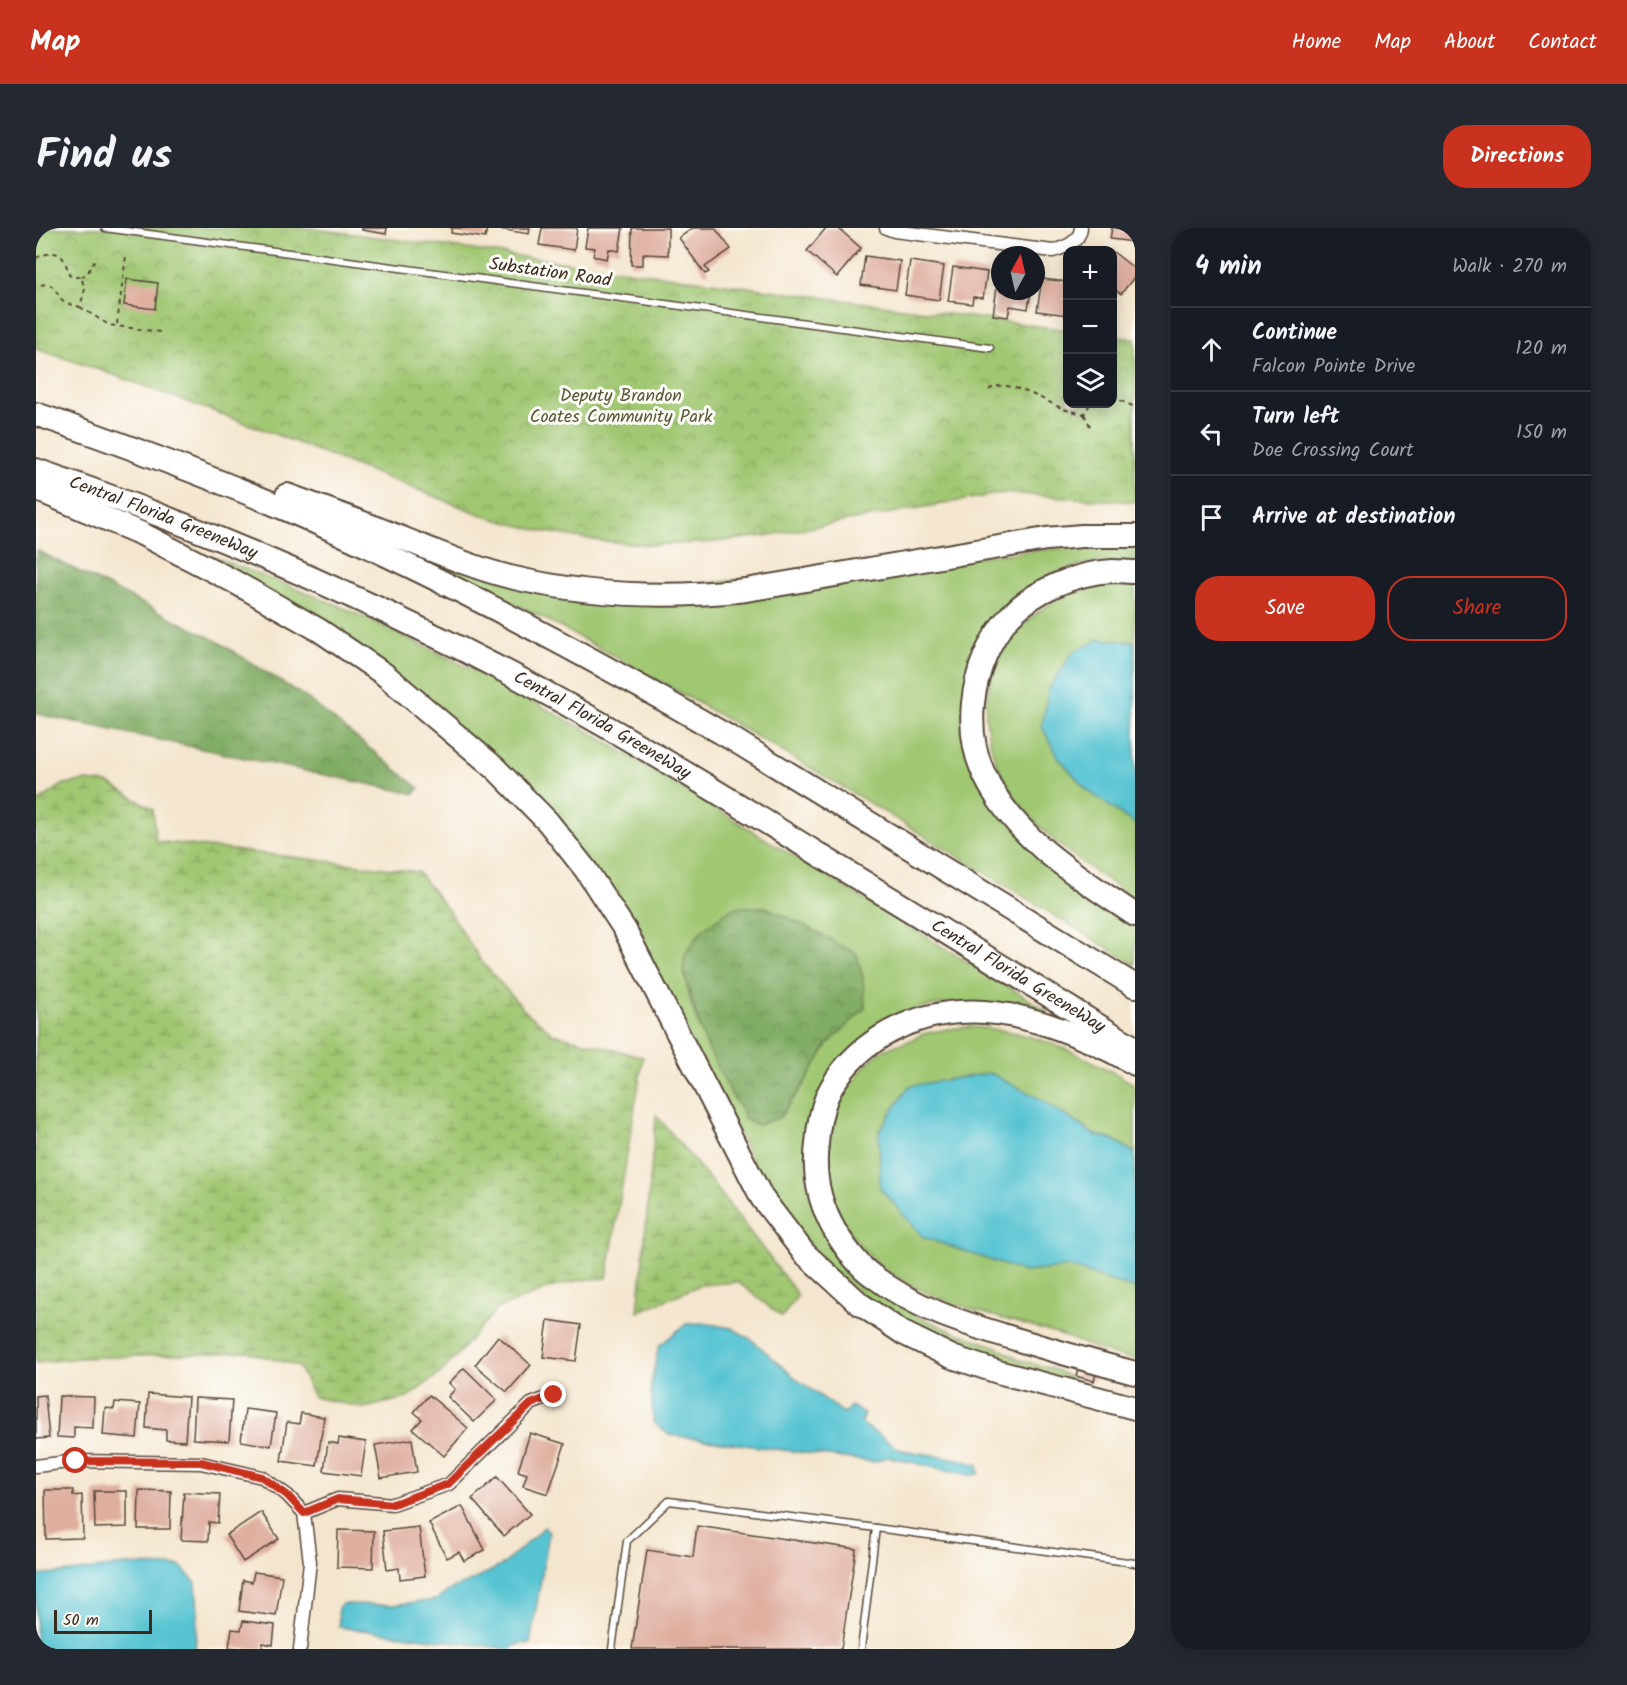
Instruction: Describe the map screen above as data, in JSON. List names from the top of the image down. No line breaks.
{"streets":{"highway":["Central Florida GreeneWay"],"lane":["Substation Road"]},"parks":["Deputy Brandon Coates Community Park"],"scale_bar":"50 m","north":"top","page":{"header":"Map","nav":["Home","Map","About","Contact"],"title":"Find us","buttons":["Directions",["Save","Share"]],"heading":["4 min","Walk · 270 m"],"map_buttons":["+","−"],"list":[["Continue","Falcon Pointe Drive","120 m"],["Turn left","Doe Crossing Court","150 m"],"Arrive at destination"],"scale":"50 m"}}
